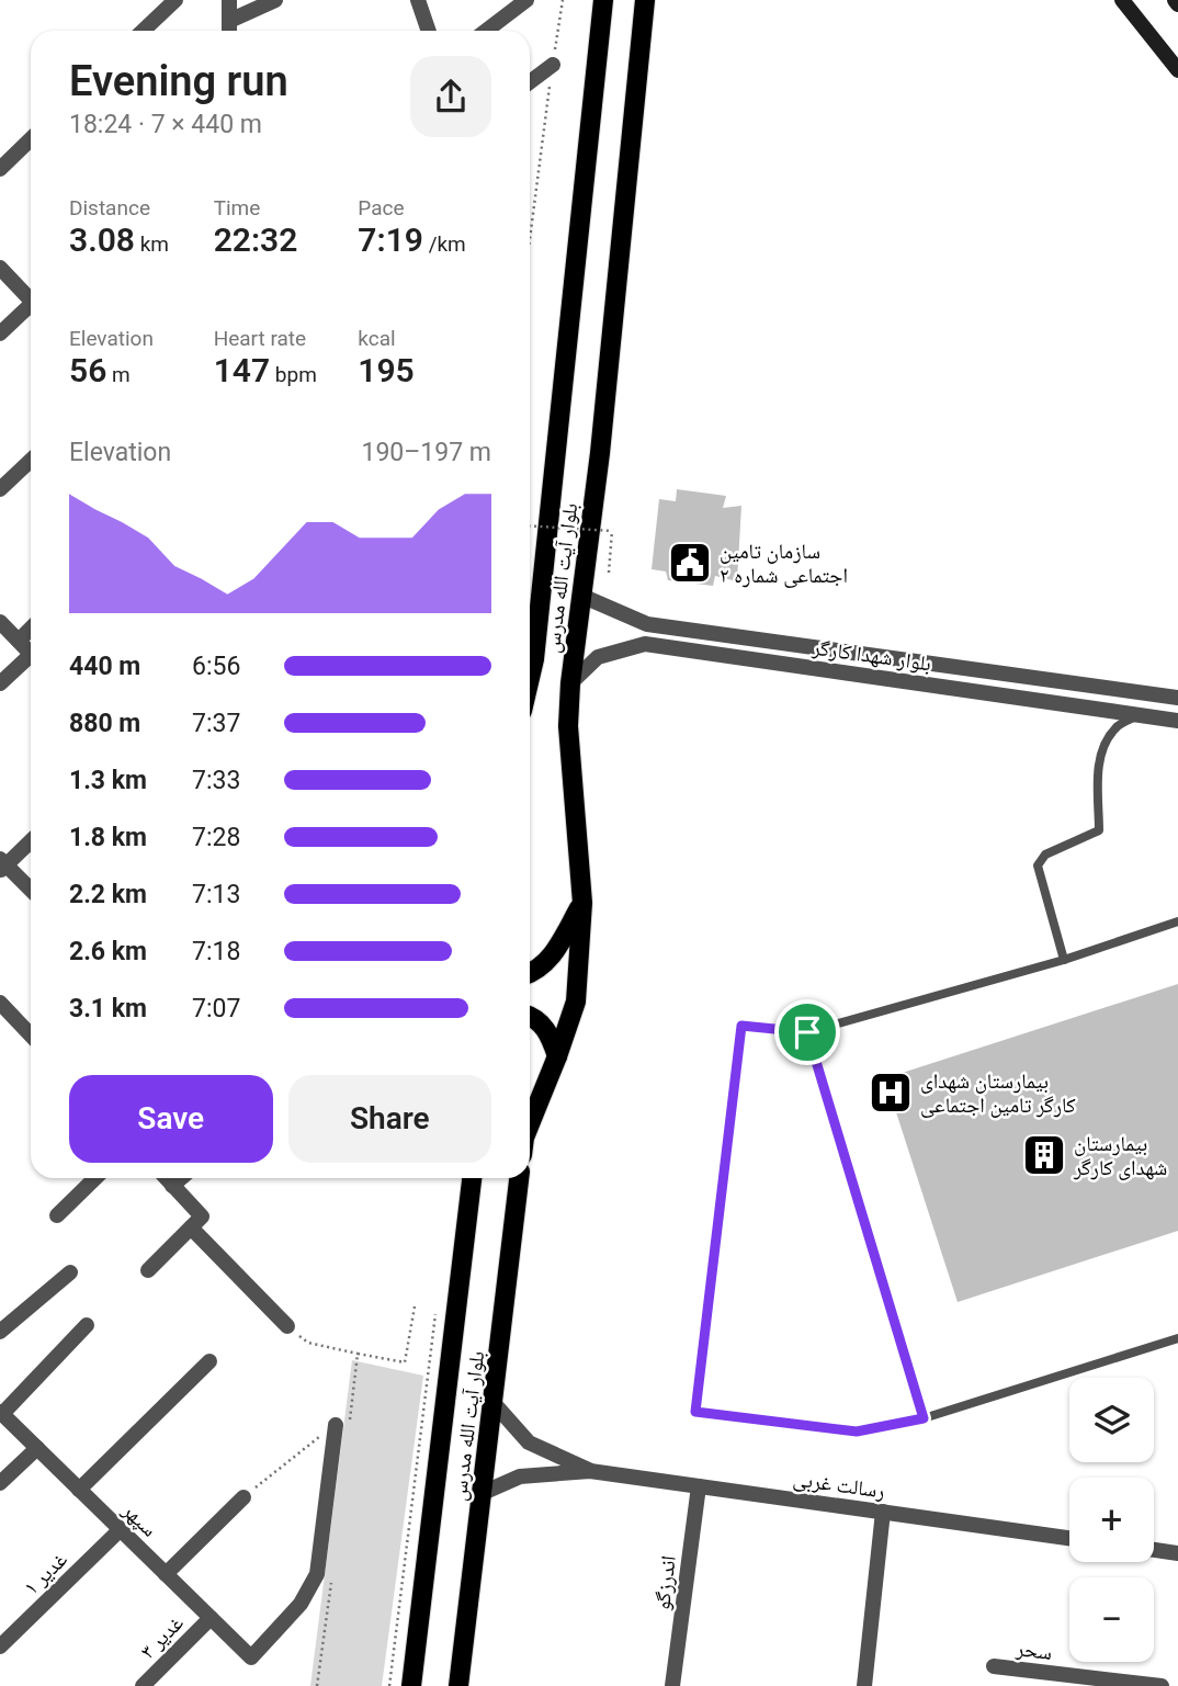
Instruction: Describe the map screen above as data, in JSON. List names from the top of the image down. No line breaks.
{"streets":{"main road":["بلوار آیت الله مدرس"],"street":["بلوار شهدا کارگر","رسالت غربی","سپهر","غدیر ۱","اندرزگو","غدیر ۳","سحر"]},"crossings":[["بلوار آیت الله مدرس","بلوار شهدا کارگر"],["بلوار آیت الله مدرس","رسالت غربی"],["رسالت غربی","اندرزگو"],["سپهر","غدیر ۱"],["سپهر","غدیر ۳"]],"places":{"public building":["سازمان تامین اجتماعی شماره ۲"],"hospital":["بیمارستان شهدای کارگر تامین اجتماعی"],"building":["بیمارستان شهدای کارگر"]},"page":{"heading":["Evening run","18:24 · 7 × 440 m"],"stats":[["Distance","3.08 km"],["Time","22:32"],["Pace","7:19 /km"],["Elevation","56 m"],["Heart rate","147 bpm"],["kcal","195"]],"chart":["Elevation","190–197 m"],"list":[{"name":"440 m","note":"6:56"},{"name":"880 m","note":"7:37"},{"name":"1.3 km","note":"7:33"},{"name":"1.8 km","note":"7:28"},{"name":"2.2 km","note":"7:13"},{"name":"2.6 km","note":"7:18"},{"name":"3.1 km","note":"7:07"}],"buttons":["Save","Share"],"map_buttons":["+","−"]}}
